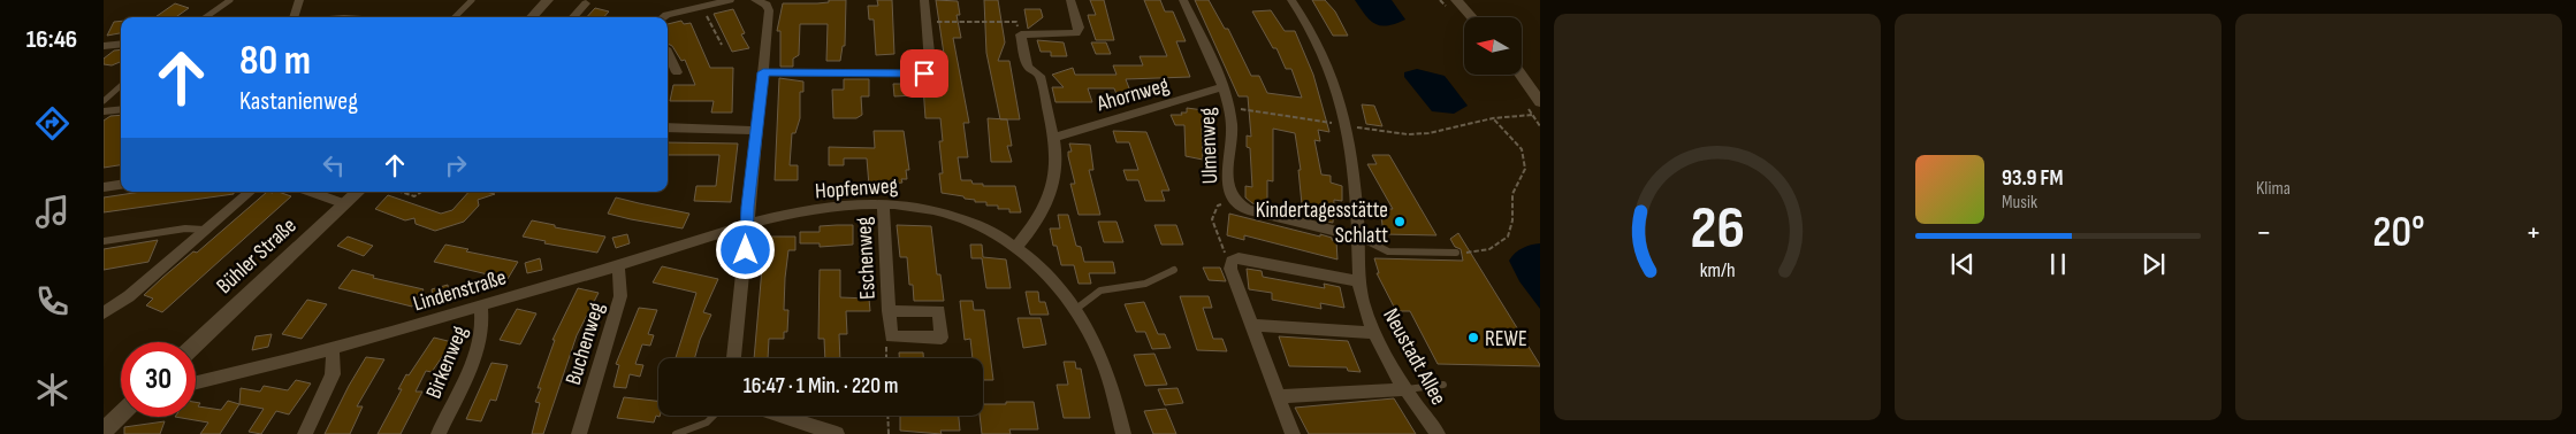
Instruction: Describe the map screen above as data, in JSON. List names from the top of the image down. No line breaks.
{"streets":{"street":["Ahornweg","Ulmenweg","Hopfenweg","Bühler Straße","Eschenweg","Lindenstraße","Buchenweg","Neustadt Allee","Birkenweg"]},"crossings":[["Ahornweg","Ulmenweg"],["Ulmenweg","Neustadt Allee"],["Hopfenweg","Eschenweg"],["Hopfenweg","Lindenstraße"],["Lindenstraße","Buchenweg"],["Lindenstraße","Birkenweg"]],"places":["Kindertagesstätte Schlatt","REWE"],"north":"left","page":{"tabs":"16:46","tile":"Klima","turn":["80 m","Kastanienweg"],"song":["93.9 FM","Musik"],"heat":["−","20°","+"],"limit":"30","trip":"16:47 · 1 Min. · 220 m","gauge":["26","km/h"]}}
